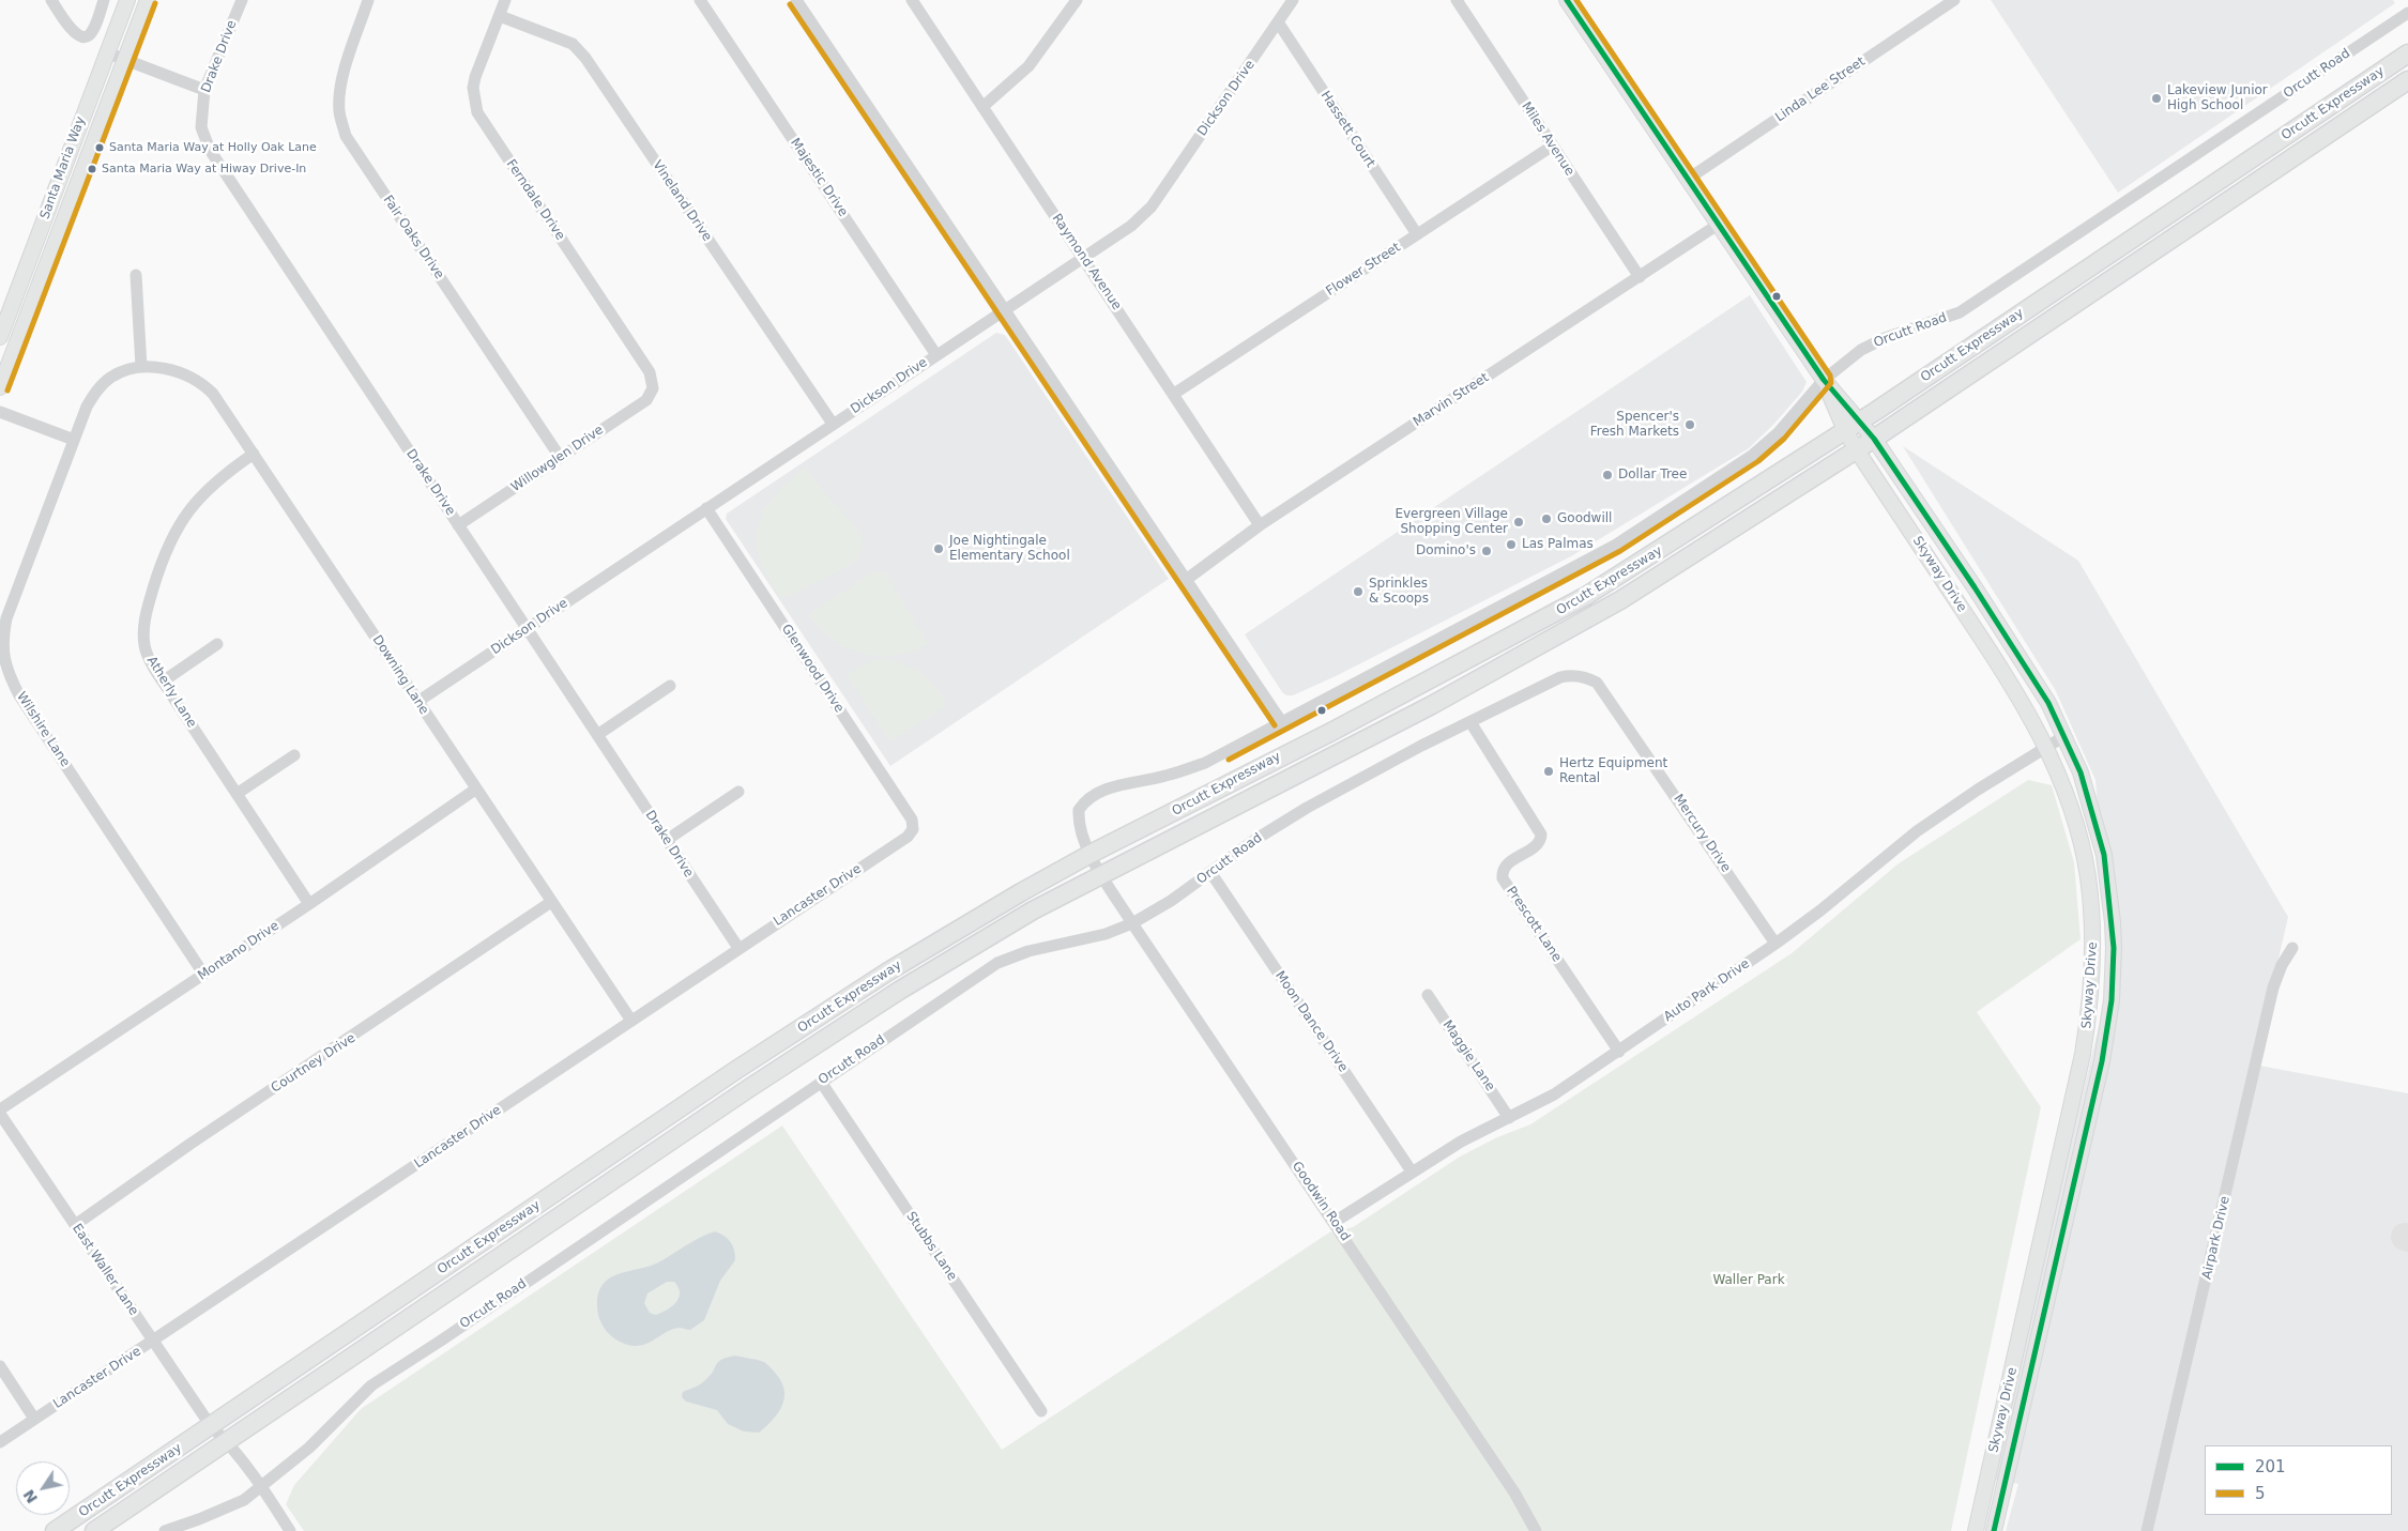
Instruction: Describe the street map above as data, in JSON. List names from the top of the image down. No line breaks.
{"streets":{"highway":["Orcutt Expressway"],"main road":["Santa Maria Way","Skyway Drive"],"street":["Drake Drive","Orcutt Road","Linda Lee Street","Dickson Drive","Hassett Court","Miles Avenue","Majestic Drive","Ferndale Drive","Vineland Drive","Fair Oaks Drive","Raymond Avenue","Flower Street","Marvin Street","Willowglen Drive","Glenwood Drive","Downing Lane","Atherly Lane","Wilshire Lane","Mercury Drive","Lancaster Drive","Prescott Lane","Montano Drive","Auto Park Drive","Moon Dance Drive","Maggie Lane","Courtney Drive","Goodwin Road","Airpark Drive","Stubbs Lane","East Waller Lane"]},"crossings":[["Drake Drive","Dickson Drive"],["Drake Drive","Willowglen Drive"],["Drake Drive","Lancaster Drive"],["Orcutt Road","Orcutt Expressway"],["Orcutt Road","Skyway Drive"],["Orcutt Road","Mercury Drive"],["Orcutt Road","Prescott Lane"],["Orcutt Road","Moon Dance Drive"],["Orcutt Road","Goodwin Road"],["Orcutt Road","Stubbs Lane"],["Orcutt Road","East Waller Lane"],["Dickson Drive","Hassett Court"],["Dickson Drive","Majestic Drive"],["Dickson Drive","Vineland Drive"],["Dickson Drive","Raymond Avenue"],["Dickson Drive","Glenwood Drive"],["Dickson Drive","Downing Lane"],["Orcutt Expressway","Skyway Drive"],["Orcutt Expressway","Goodwin Road"],["Orcutt Expressway","East Waller Lane"],["Hassett Court","Flower Street"],["Miles Avenue","Flower Street"],["Miles Avenue","Marvin Street"],["Ferndale Drive","Vineland Drive"],["Ferndale Drive","Willowglen Drive"],["Fair Oaks Drive","Willowglen Drive"],["Raymond Avenue","Flower Street"],["Raymond Avenue","Marvin Street"],["Skyway Drive","Auto Park Drive"],["Glenwood Drive","Lancaster Drive"],["Downing Lane","Atherly Lane"],["Downing Lane","Wilshire Lane"],["Downing Lane","Lancaster Drive"],["Downing Lane","Montano Drive"],["Downing Lane","Courtney Drive"],["Atherly Lane","Montano Drive"],["Wilshire Lane","Montano Drive"],["Mercury Drive","Auto Park Drive"],["Lancaster Drive","East Waller Lane"],["Prescott Lane","Auto Park Drive"],["Auto Park Drive","Moon Dance Drive"],["Auto Park Drive","Maggie Lane"],["Auto Park Drive","Goodwin Road"],["Courtney Drive","East Waller Lane"]],"parks":["Waller Park"],"places":["Lakeview Junior High School","Santa Maria Way at Holly Oak Lane","Santa Maria Way at Hiway Drive-In","Spencer's Fresh Markets","Dollar Tree","Goodwill","Evergreen Village Shopping Center","Las Palmas","Joe Nightingale Elementary School","Domino's","Sprinkles & Scoops","Hertz Equipment Rental"],"lines":["transit line 201","transit line 5"],"legend":["201","5"],"north":"bottom left"}
